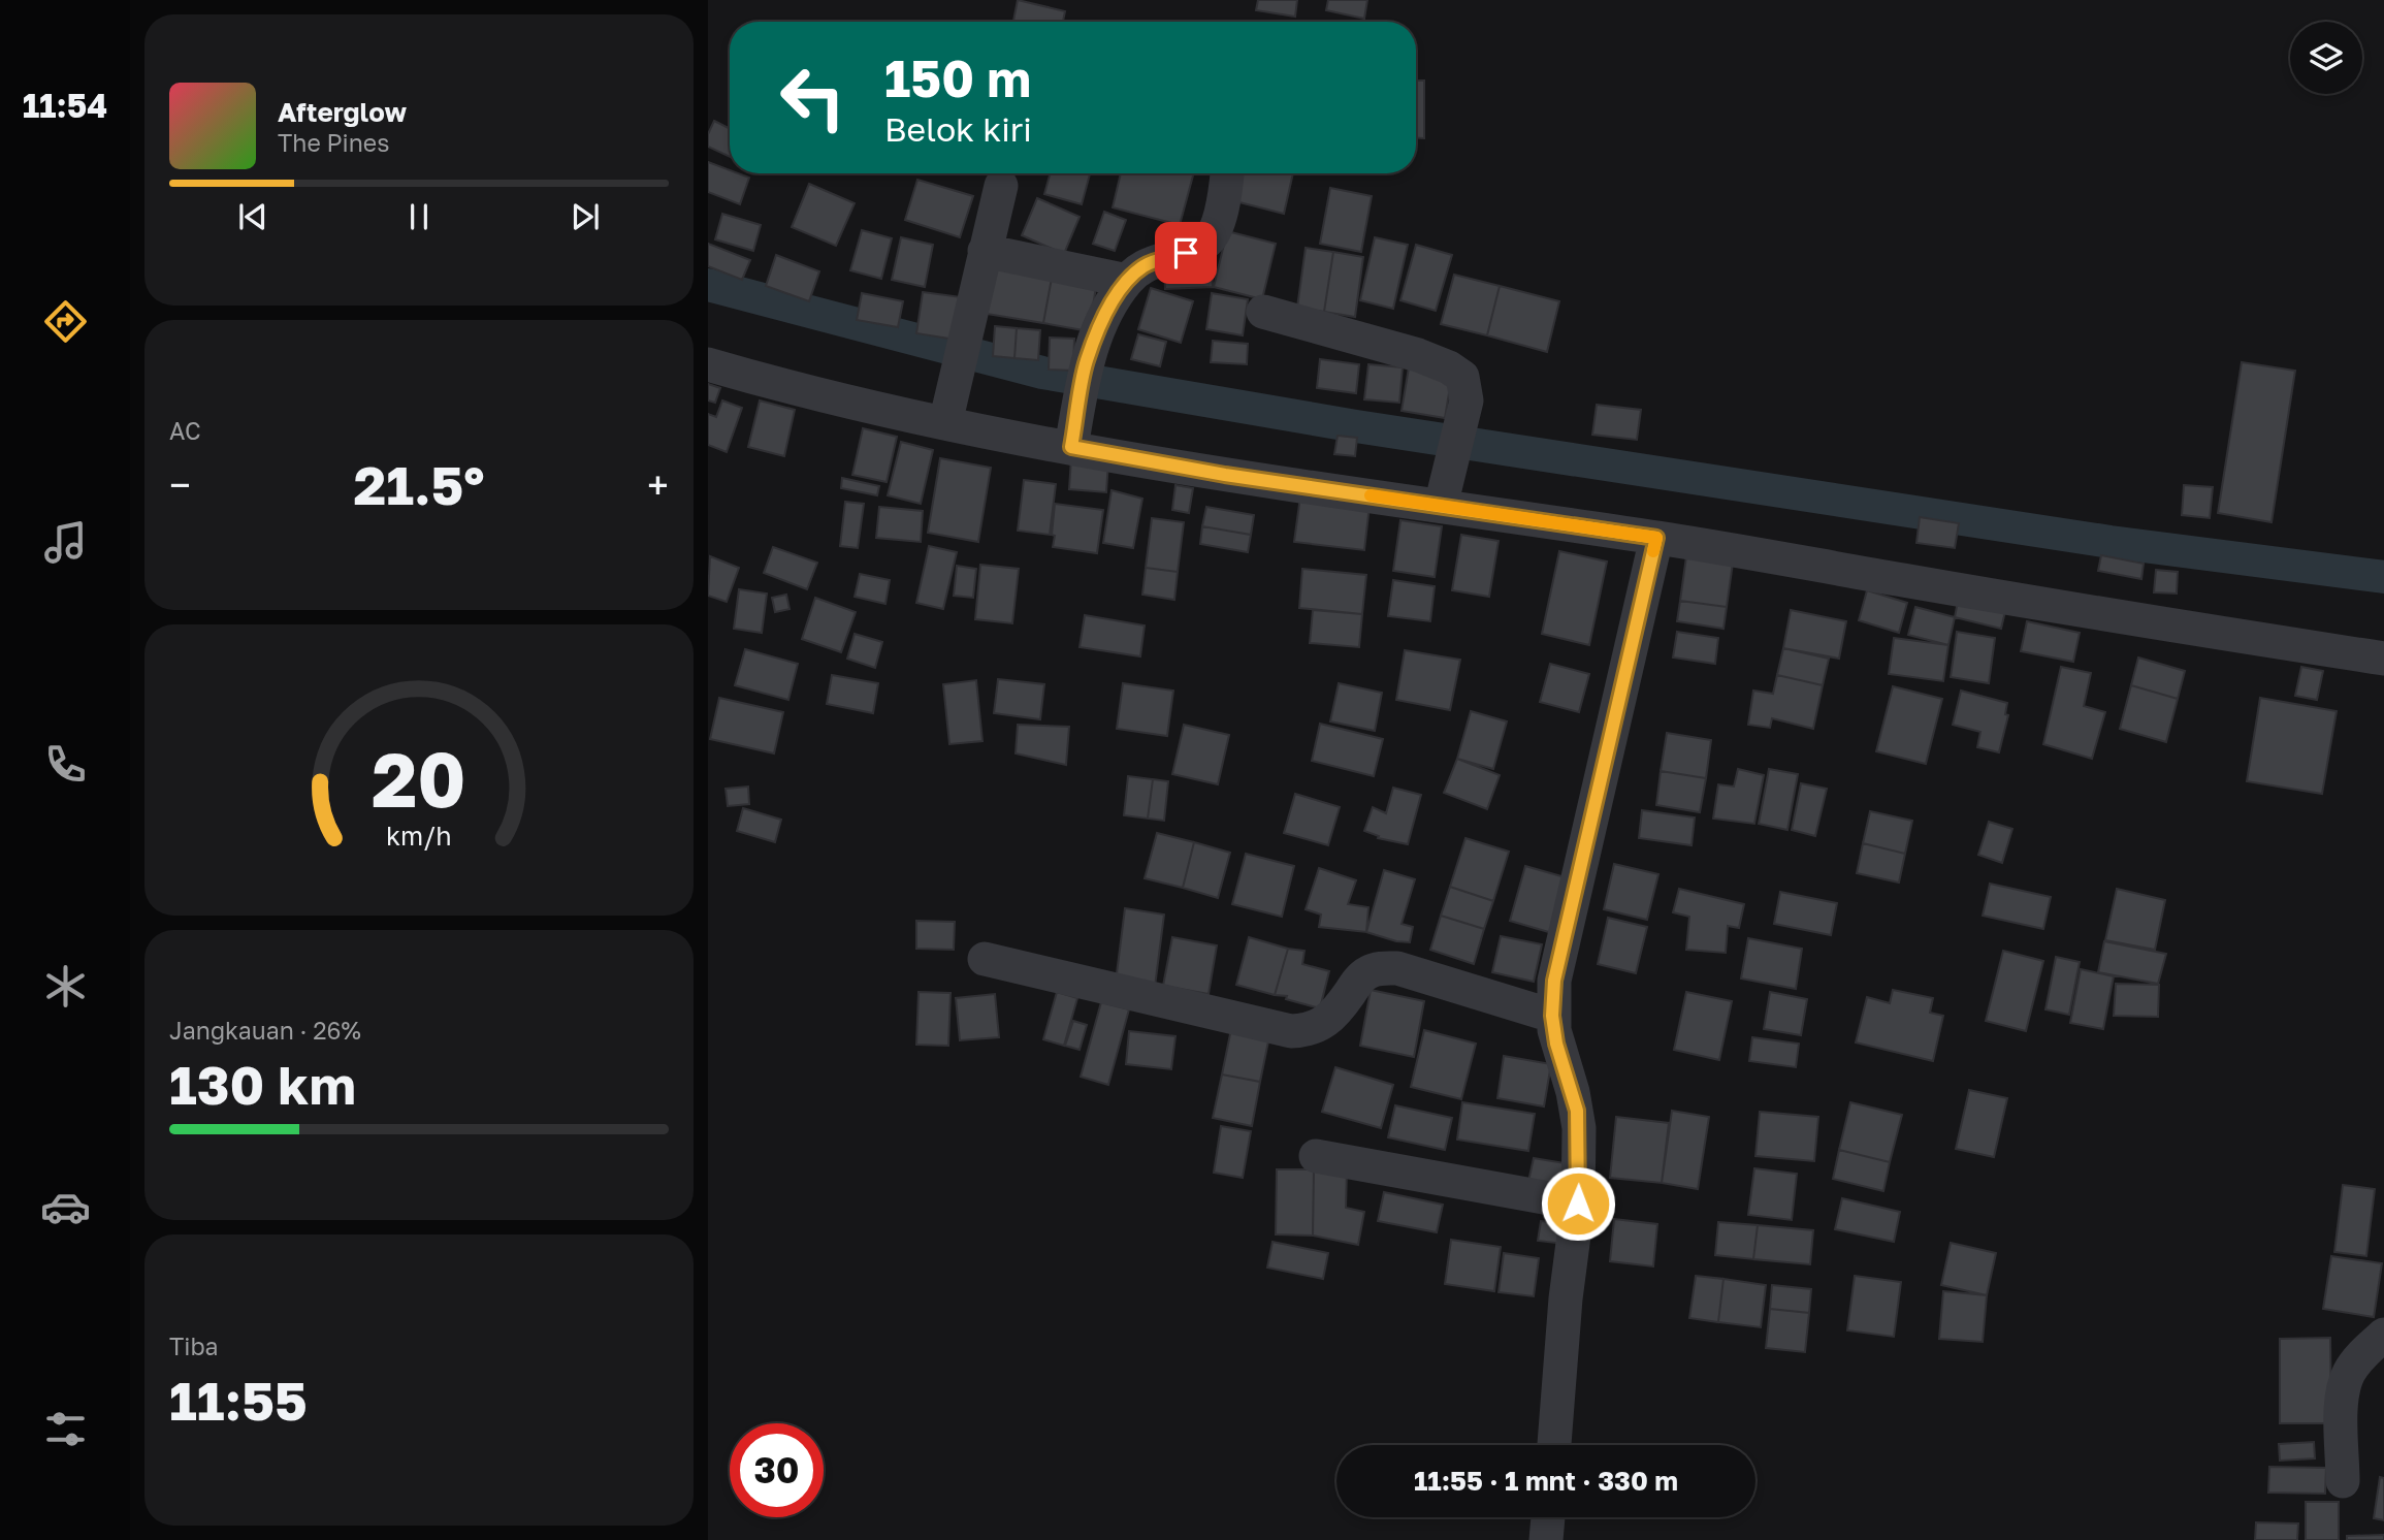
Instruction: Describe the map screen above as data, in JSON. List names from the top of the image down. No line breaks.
{"page":{"tabs":"11:54","turn":["150 m","Belok kiri"],"song":["Afterglow","The Pines"],"tile":["AC",["Jangkauan · 26%","130 km"],["Tiba","11:55"]],"heat":["−","21.5°","+"],"limit":"30","trip":"11:55 · 1 mnt · 330 m","gauge":["20","km/h"]}}
